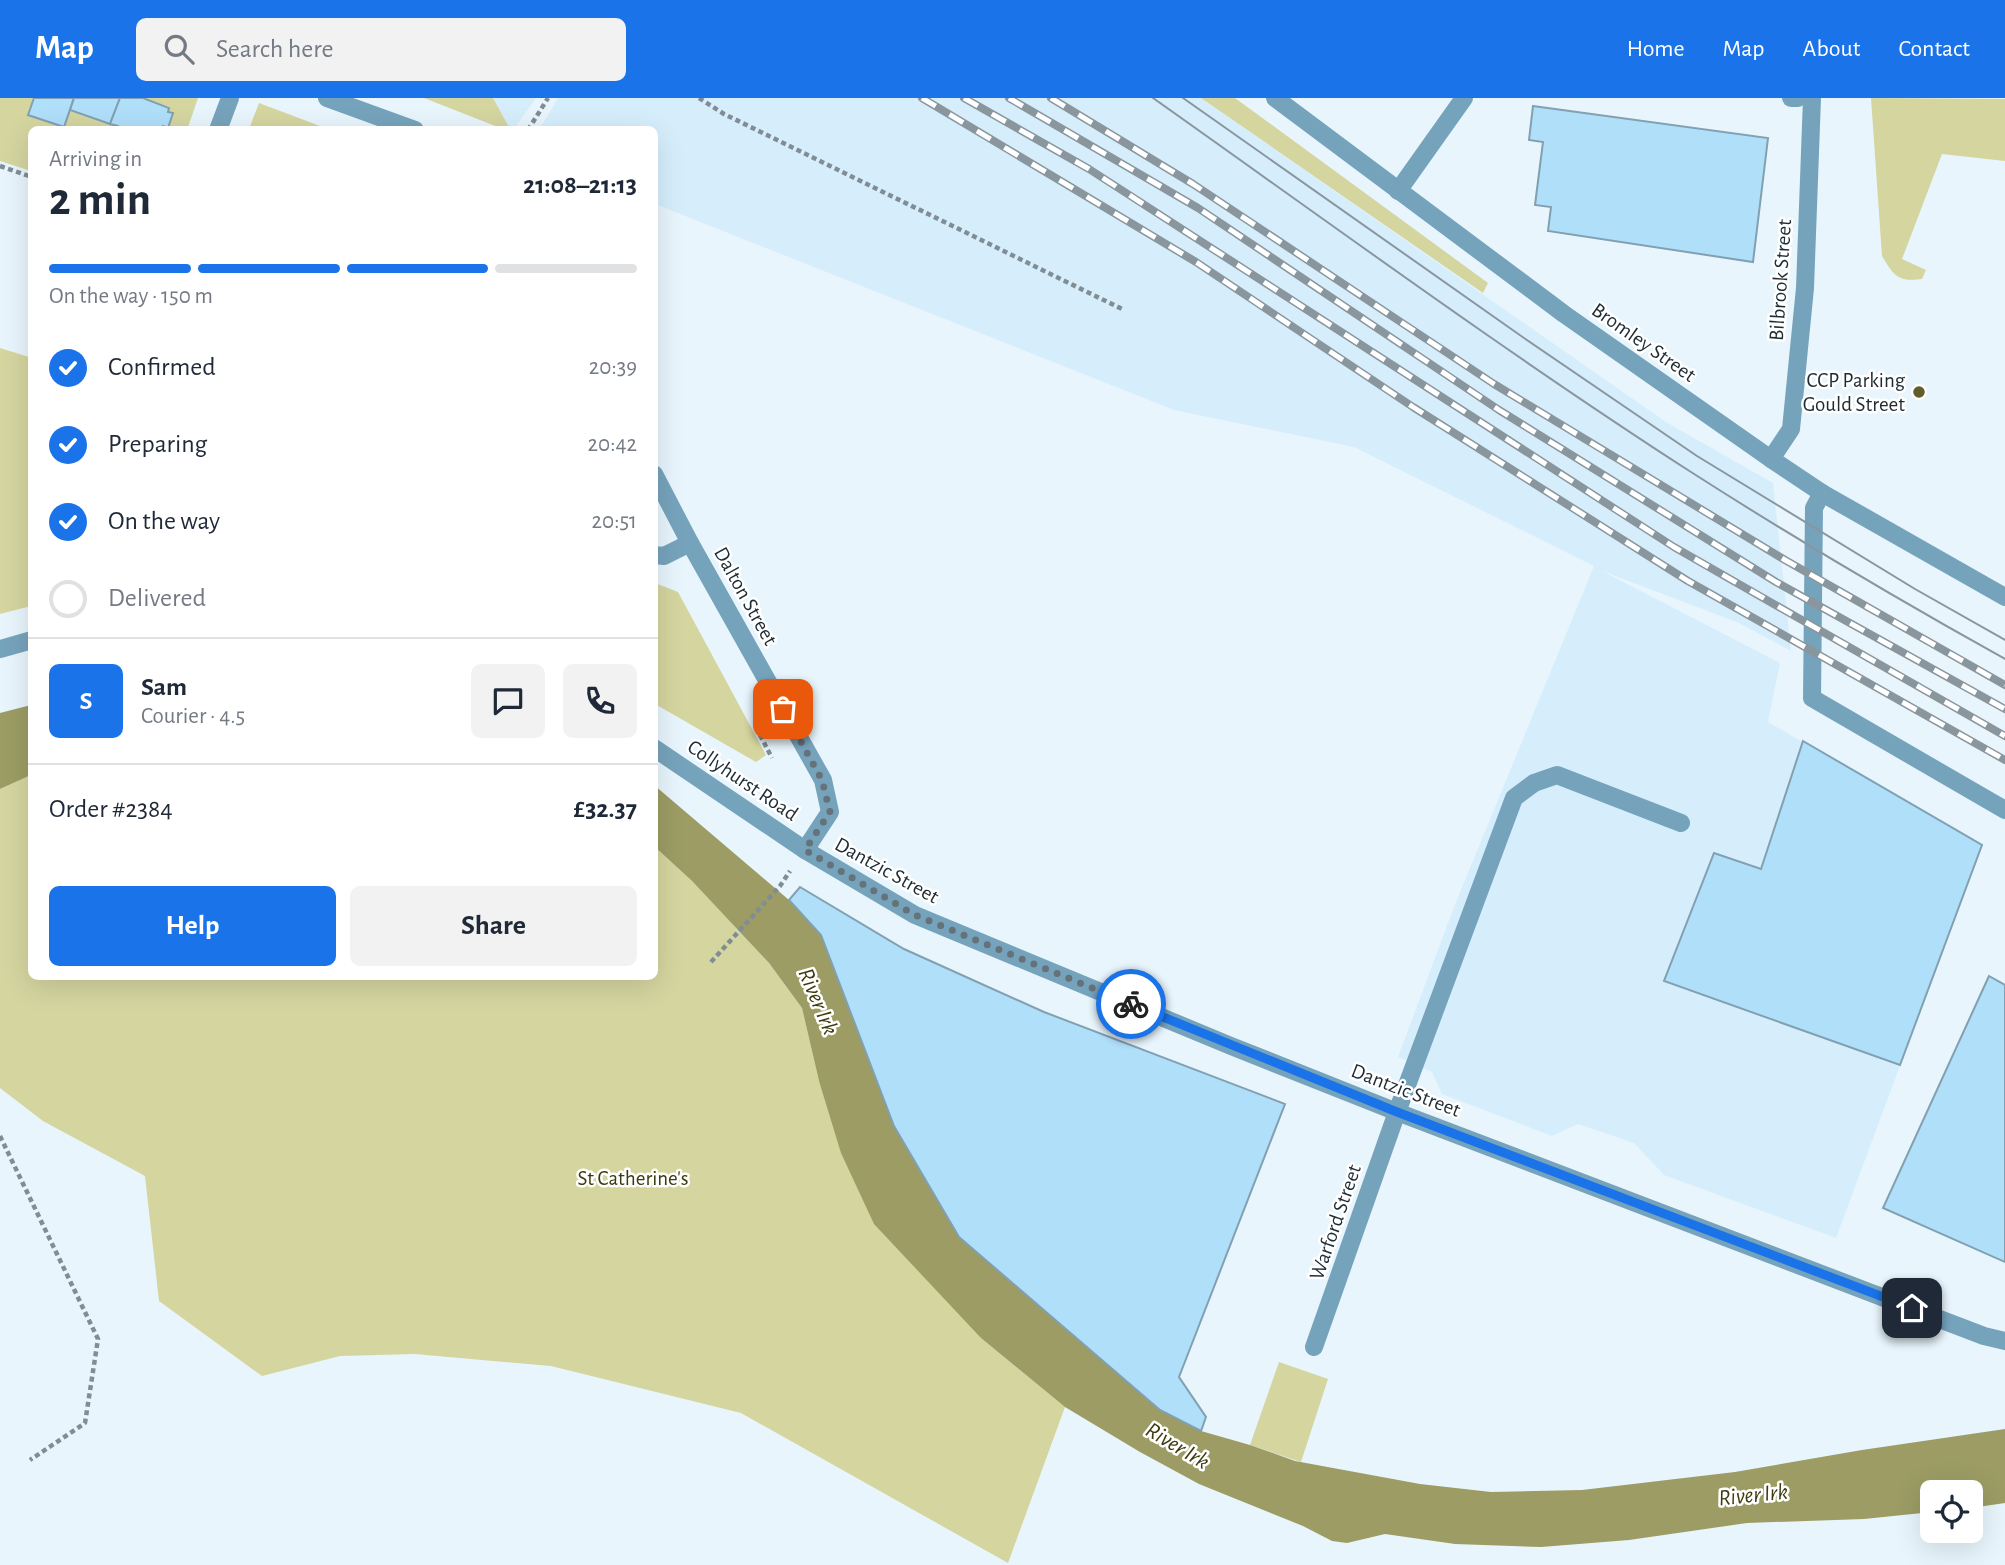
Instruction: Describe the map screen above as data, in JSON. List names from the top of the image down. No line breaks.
{"streets":{"street":["Bilbrook Street","Bromley Street","Dalton Street","Collyhurst Road","Dantzic Street","Warford Street"]},"crossings":[["Bilbrook Street","Bromley Street"],["Dalton Street","Collyhurst Road"],["Dalton Street","Dantzic Street"],["Collyhurst Road","Dantzic Street"],["Dantzic Street","Warford Street"]],"water":["River Irk"],"parks":["St Catherine's"],"places":["CCP Parking Gould Street"],"page":{"header":"Map","search":"Search here","nav":["Home","Map","About","Contact"],"heading":["2 min","Arriving in","21:08–21:13"],"panel":["Sam","Courier · 4.5","Order #2384","£32.37"],"bar":"On the way · 150 m","list":[["Confirmed","20:39"],["Preparing","20:42"],["On the way","20:51"],"Delivered"],"round":"S","buttons":["Help","Share"]}}
